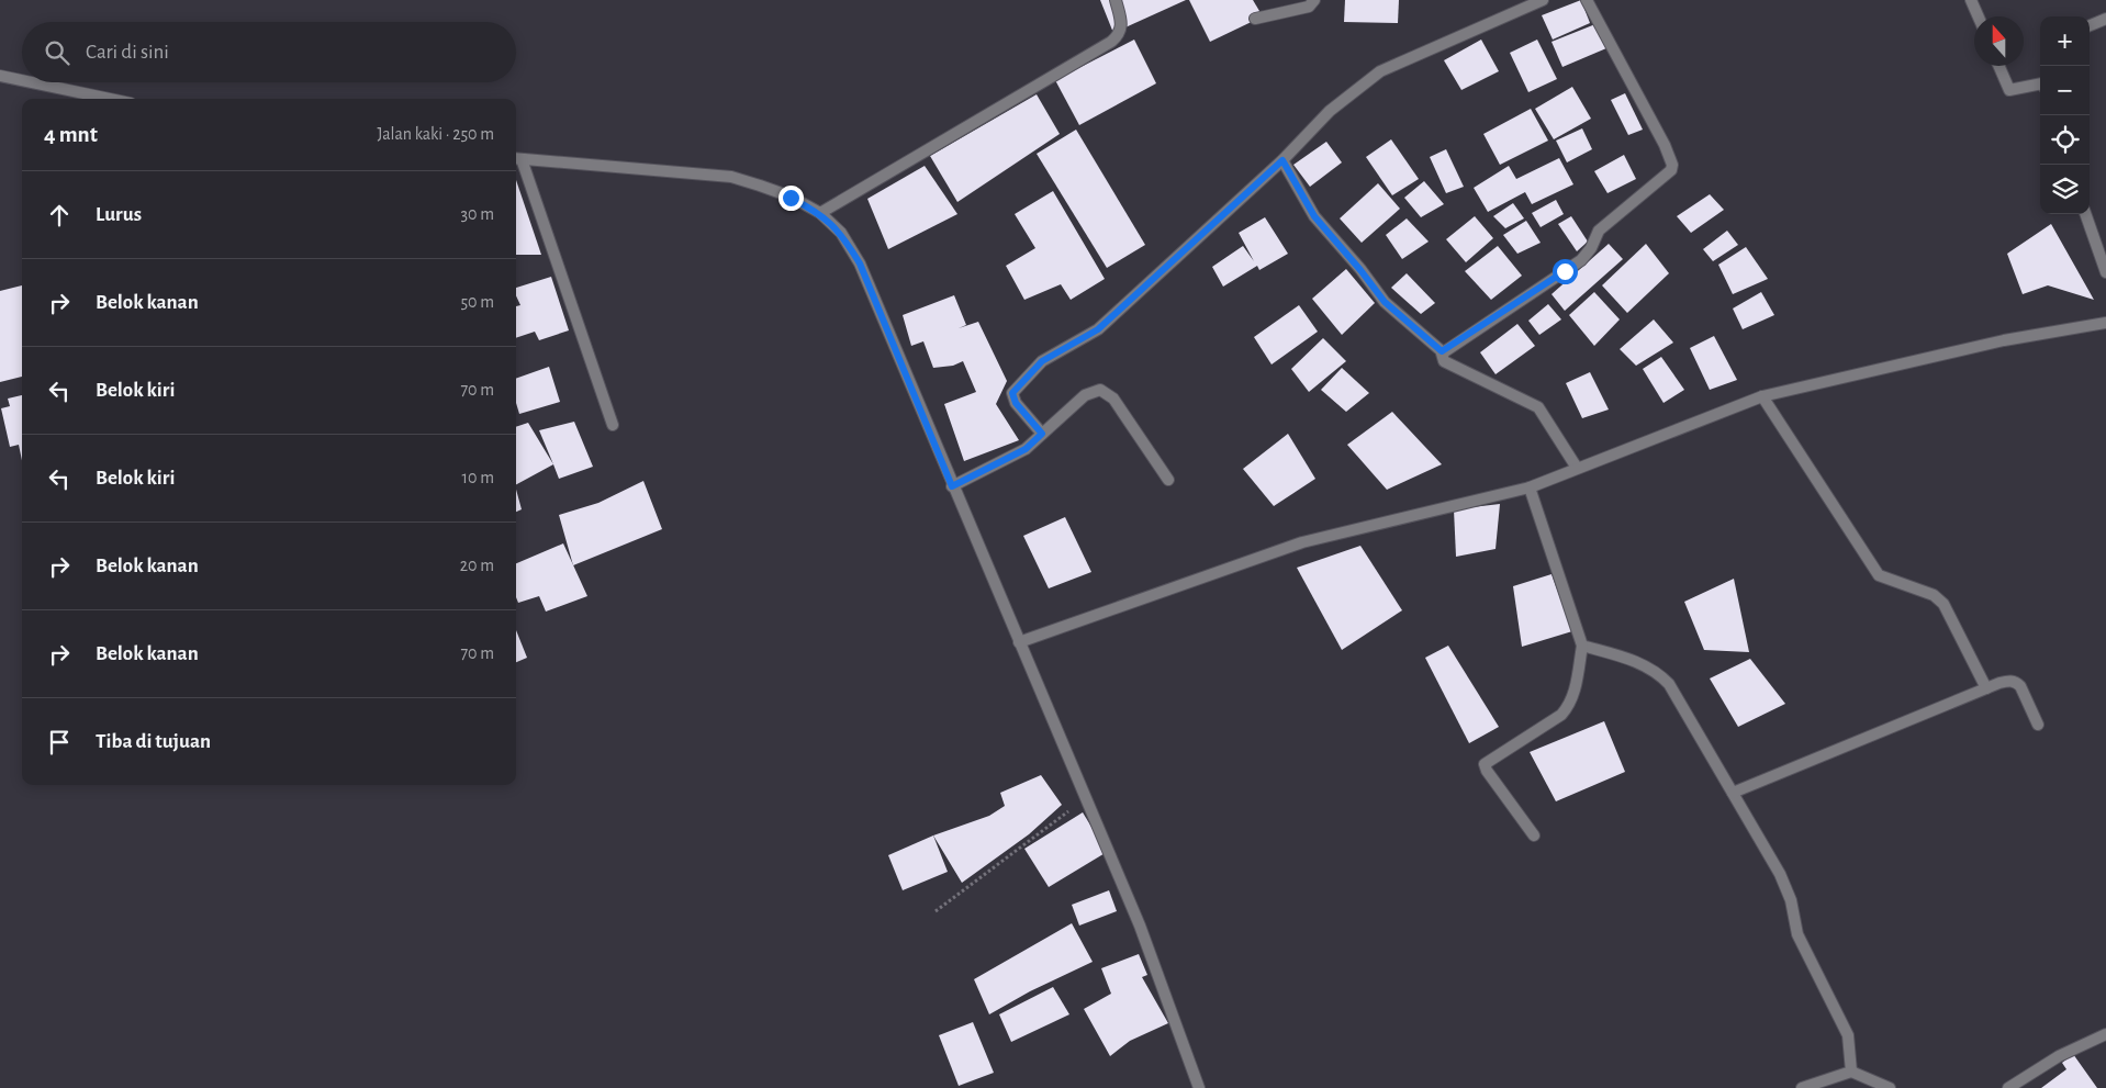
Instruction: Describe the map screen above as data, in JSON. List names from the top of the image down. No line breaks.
{"north":"top","page":{"map_buttons":["+","−"],"search":"Cari di sini","heading":["4 mnt","Jalan kaki · 250 m"],"list":[["Lurus","30 m"],["Belok kanan","50 m"],["Belok kiri","70 m"],["Belok kiri","10 m"],["Belok kanan","20 m"],["Belok kanan","70 m"],"Tiba di tujuan"]}}
